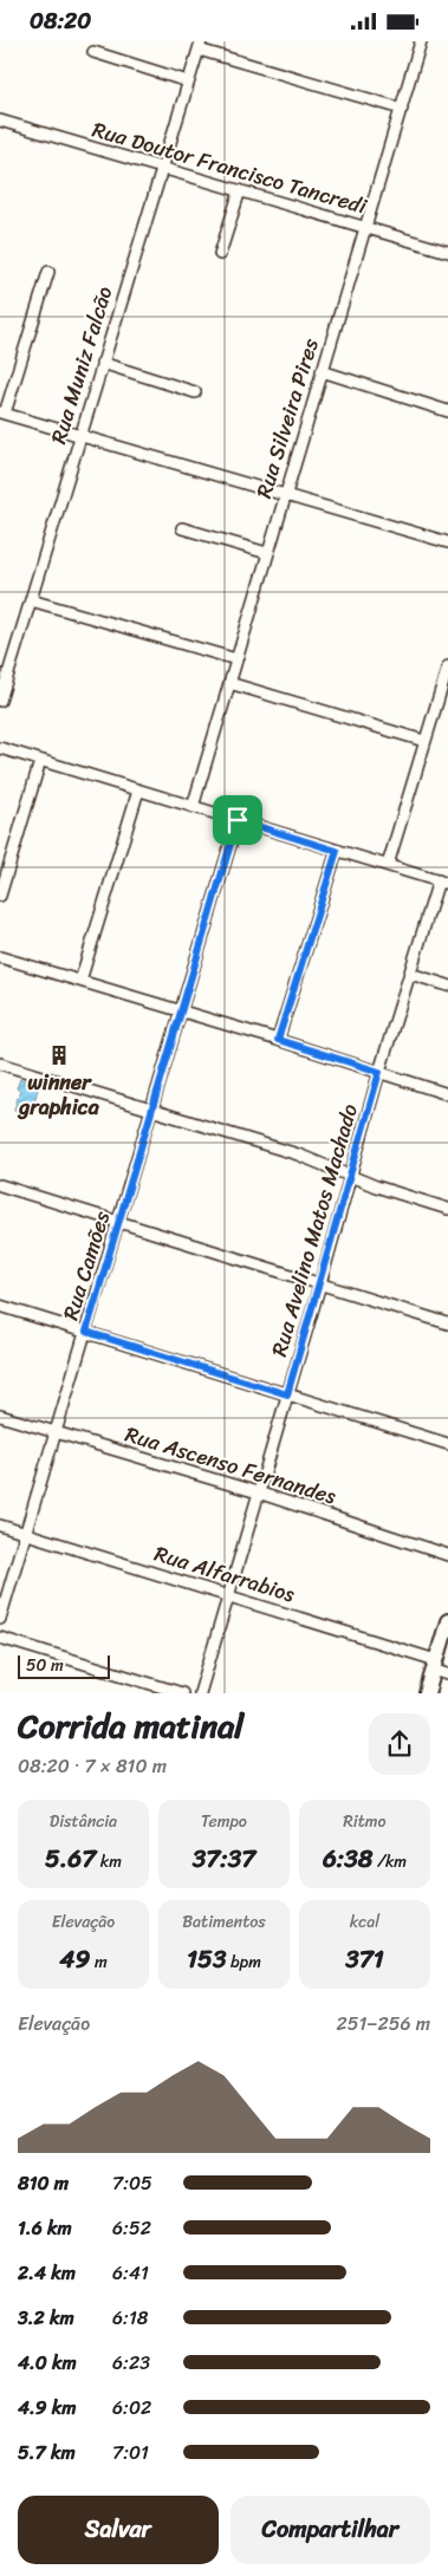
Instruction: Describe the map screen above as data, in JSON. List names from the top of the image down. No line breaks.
{"streets":{"street":["Rua Doutor Francisco Tancredi","Rua Muniz Falcão","Rua Silveira Pires","Rua Avelino Matos Machado","Rua Camões","Rua Ascenso Fernandes","Rua Alfarrabios"]},"crossings":[["Rua Doutor Francisco Tancredi","Rua Muniz Falcão"],["Rua Doutor Francisco Tancredi","Rua Silveira Pires"],["Rua Avelino Matos Machado","Rua Ascenso Fernandes"],["Rua Avelino Matos Machado","Rua Alfarrabios"],["Rua Camões","Rua Ascenso Fernandes"],["Rua Camões","Rua Alfarrabios"]],"places":{"building":["winner graphica"]},"scale_bar":"50 m","page":{"status":"08:20","scale":"50 m","heading":["Corrida matinal","08:20 · 7 × 810 m"],"stats":[["Distância","5.67 km"],["Tempo","37:37"],["Ritmo","6:38 /km"],["Elevação","49 m"],["Batimentos","153 bpm"],["kcal","371"]],"chart":["Elevação","251–256 m"],"list":[{"name":"810 m","note":"7:05"},{"name":"1.6 km","note":"6:52"},{"name":"2.4 km","note":"6:41"},{"name":"3.2 km","note":"6:18"},{"name":"4.0 km","note":"6:23"},{"name":"4.9 km","note":"6:02"},{"name":"5.7 km","note":"7:01"}],"buttons":["Salvar","Compartilhar"]}}
